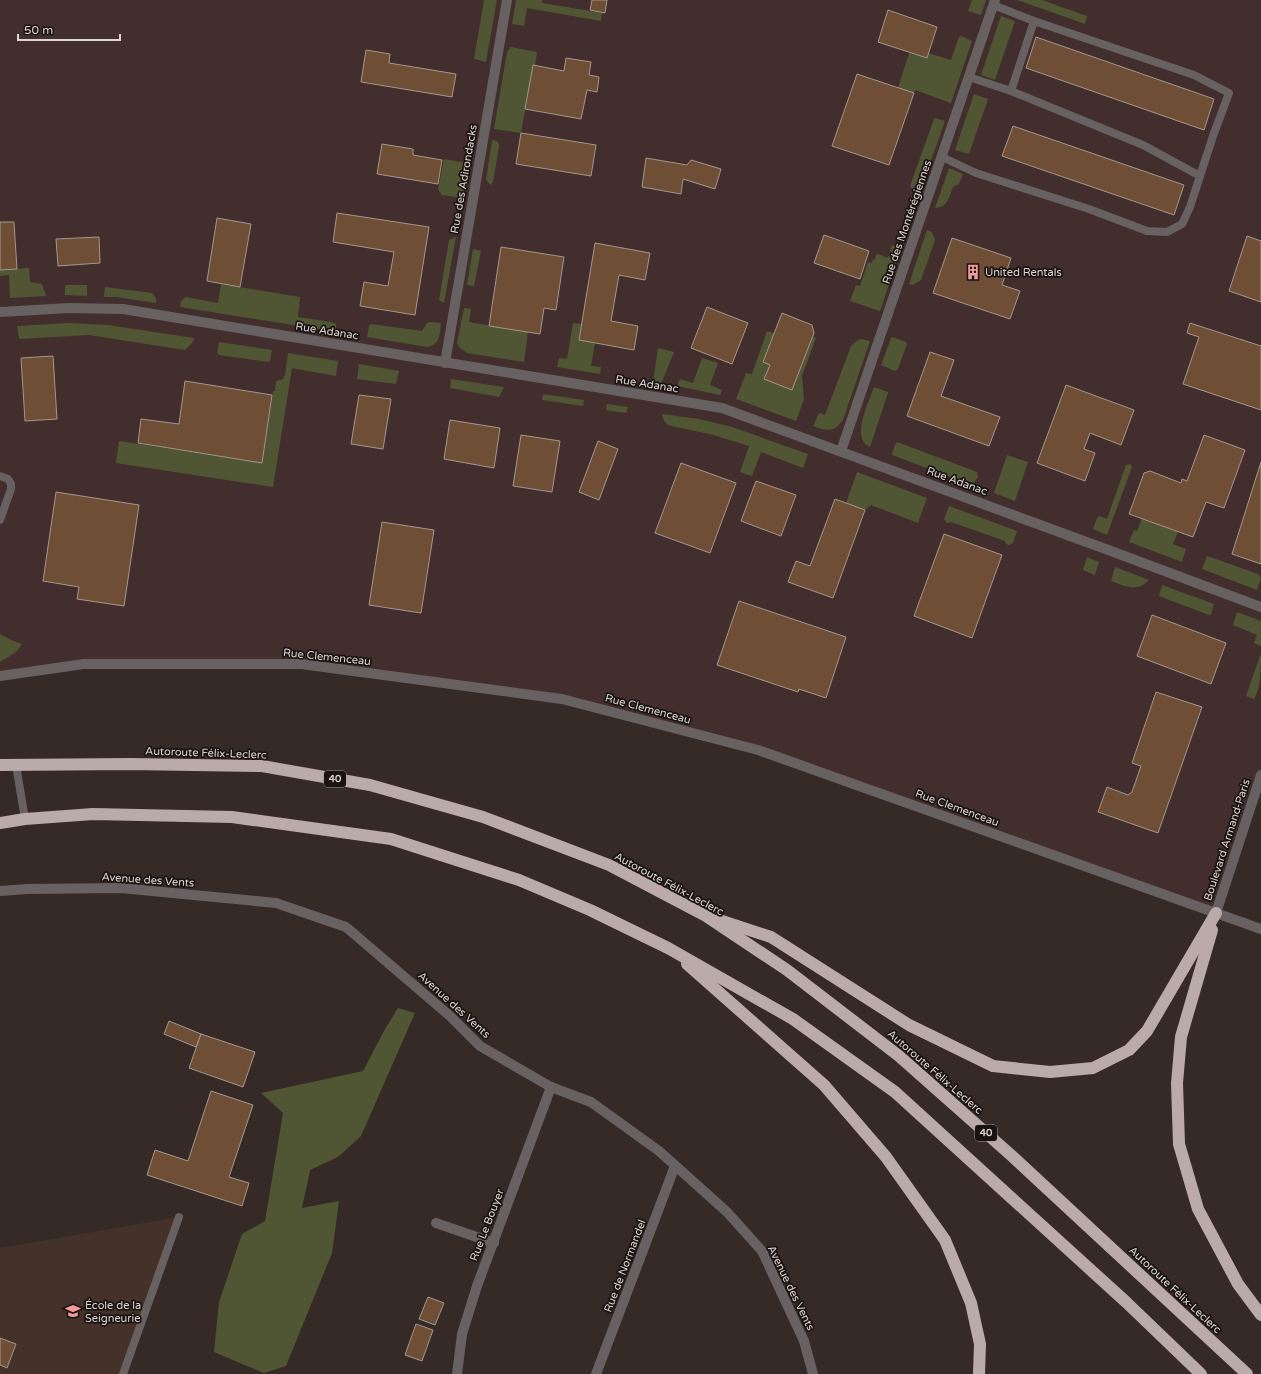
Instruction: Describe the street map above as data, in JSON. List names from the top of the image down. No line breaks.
{"streets":{"highway":["Autoroute Félix-Leclerc","40"],"street":["Rue des Adirondacks","Rue des Montérégiennes","Rue Adanac","Rue Clemenceau","Boulevard Armand-Paris","Avenue des Vents","Rue Le Bouyer","Rue de Normandel"]},"crossings":[["Rue des Adirondacks","Rue Adanac"],["Rue des Montérégiennes","Rue Adanac"],["Rue Clemenceau","Boulevard Armand-Paris"],["Avenue des Vents","Rue Le Bouyer"],["Avenue des Vents","Rue de Normandel"]],"places":{"building":["United Rentals"],"school or university":["École de la Seigneurie"]},"scale_bar":"50 m"}
